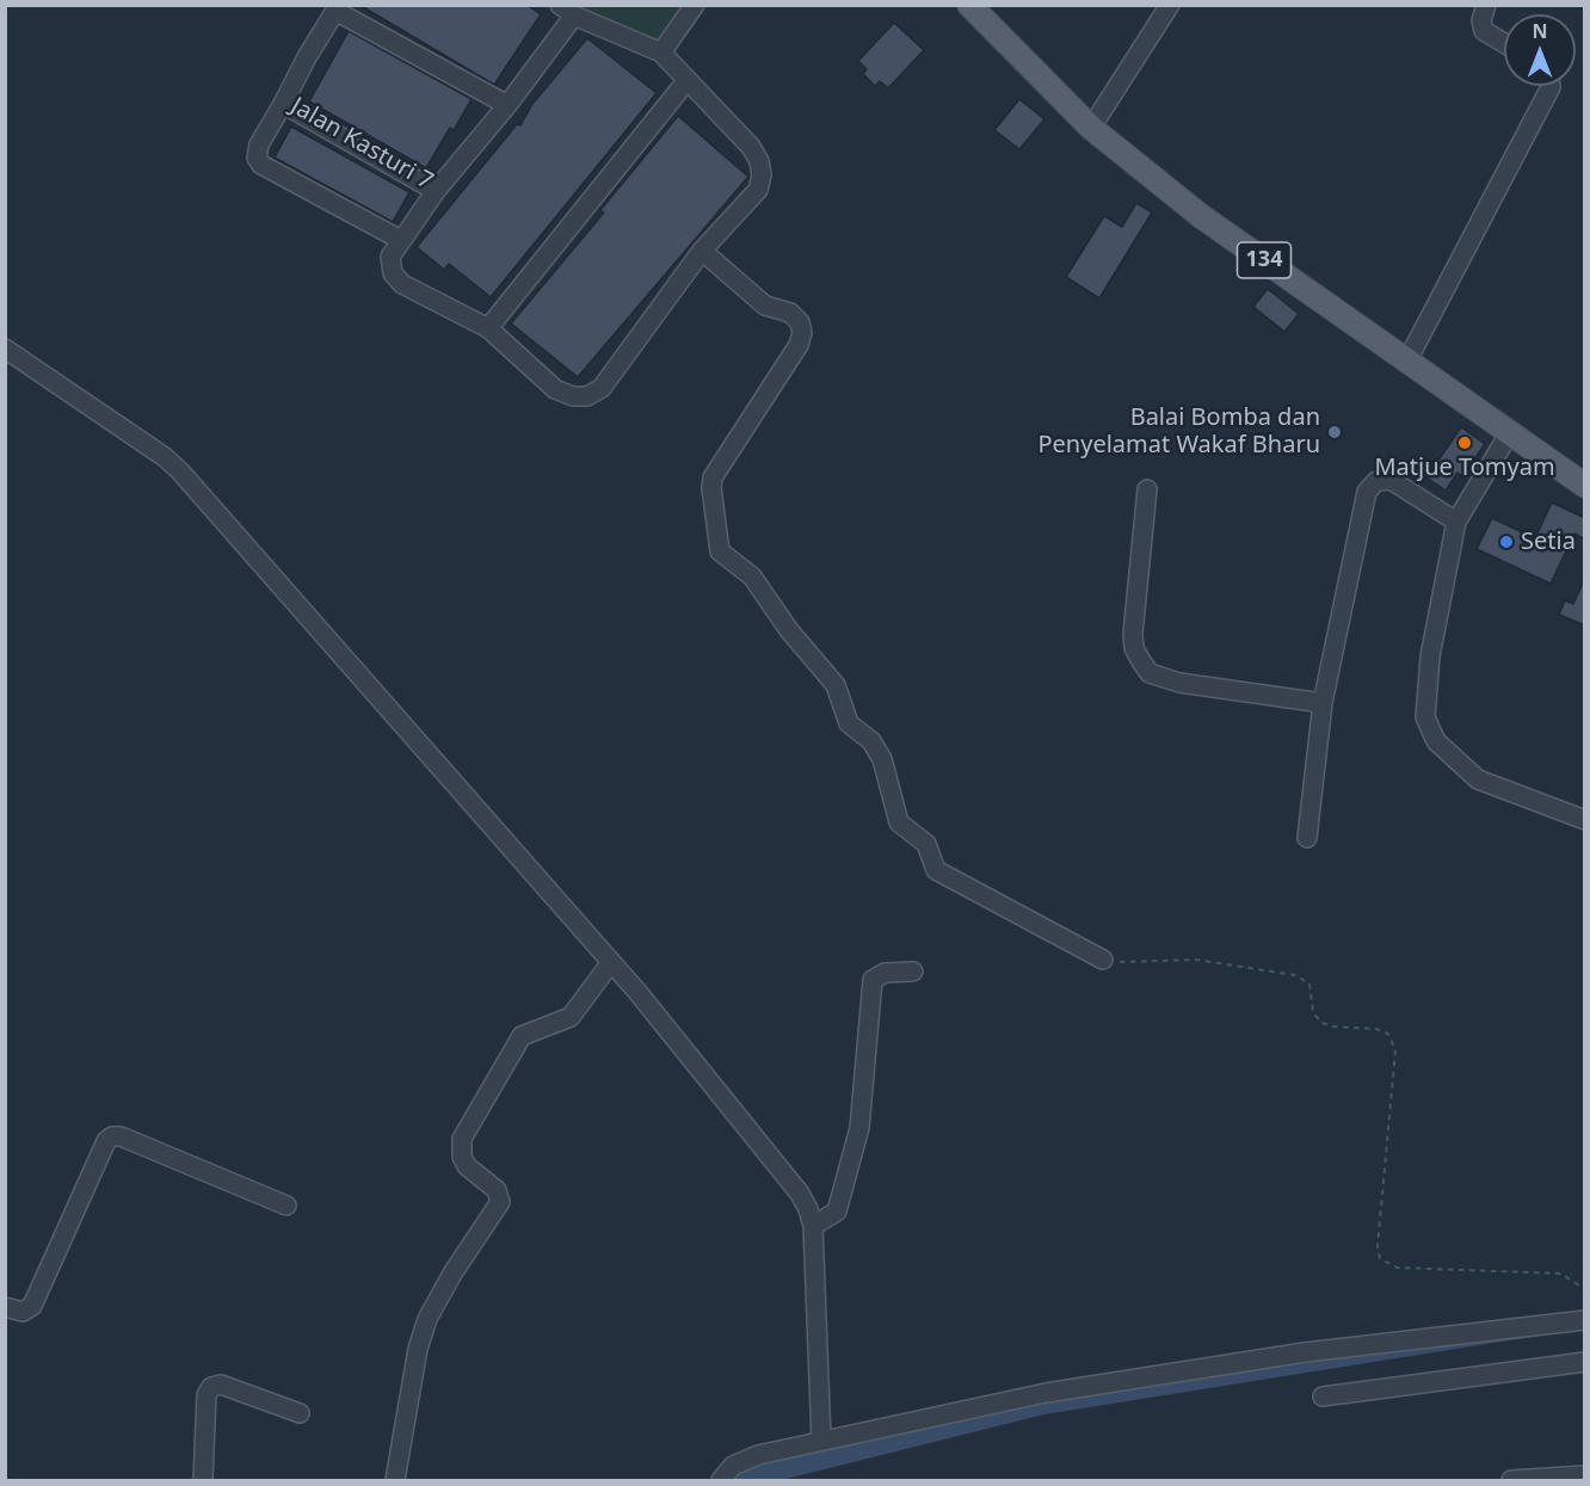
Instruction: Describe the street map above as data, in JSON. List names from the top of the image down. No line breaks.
{"streets":{"main road":["134"],"street":["Jalan Kasturi 7"]},"places":["Balai Bomba dan Penyelamat Wakaf Bharu","Matjue Tomyam","Setia"],"north":"top"}
